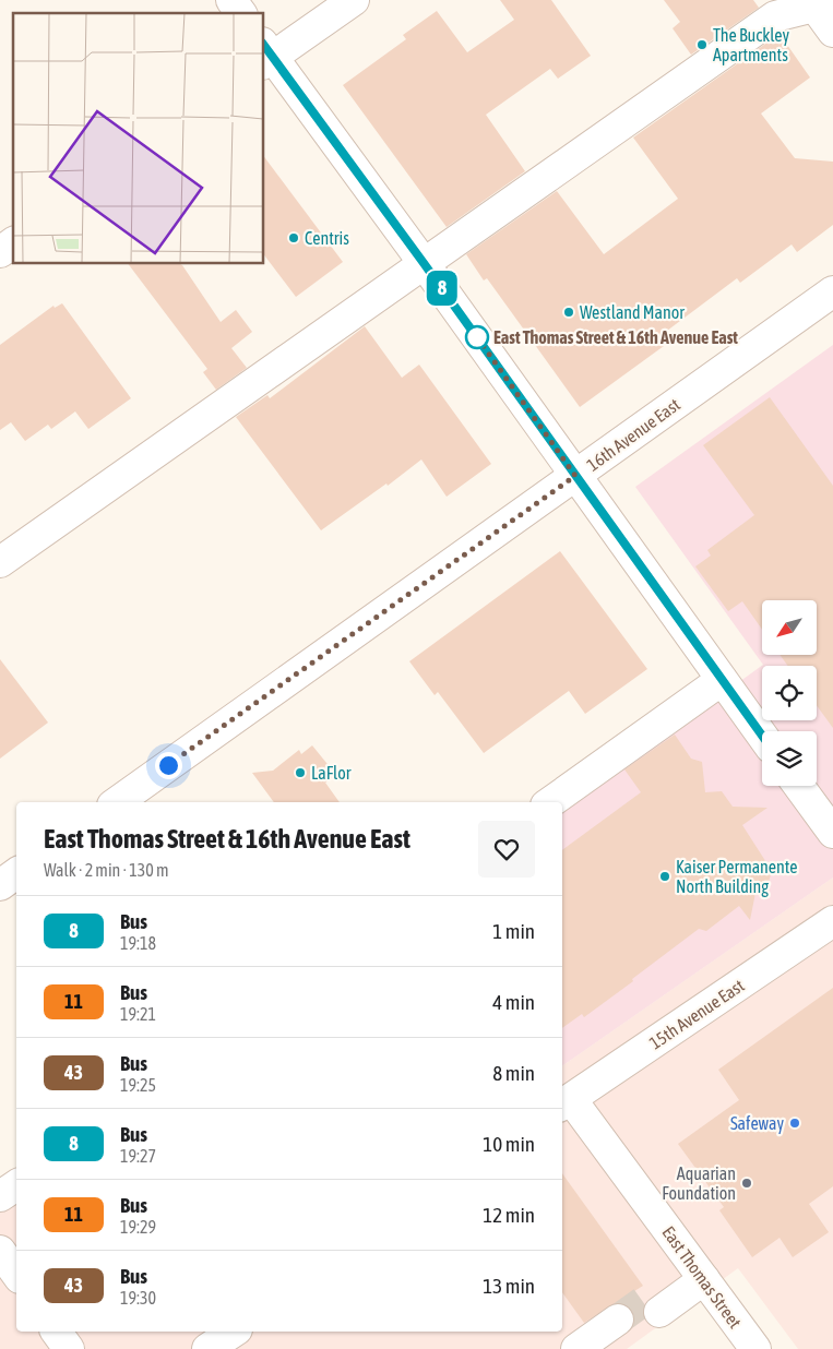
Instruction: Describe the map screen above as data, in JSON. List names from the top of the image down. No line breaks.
{"streets":{"street":["16th Avenue East","15th Avenue East","East Thomas Street"]},"crossings":[["15th Avenue East","East Thomas Street"]],"places":["The Buckley Apartments","Centris","Westland Manor","East Thomas Street & 16th Avenue East","LaFlor","Kaiser Permanente North Building","Safeway","Aquarian Foundation"],"lines":["bus line 8"],"north":"bottom left","page":{"on_map":"8","heading":["East Thomas Street & 16th Avenue East","Walk · 2 min · 130 m"],"list":[{"mark":"8","name":"Bus","note":"19:18","value":"1 min"},{"mark":"11","name":"Bus","note":"19:21","value":"4 min"},{"mark":"43","name":"Bus","note":"19:25","value":"8 min"},{"mark":"8","name":"Bus","note":"19:27","value":"10 min"},{"mark":"11","name":"Bus","note":"19:29","value":"12 min"},{"mark":"43","name":"Bus","note":"19:30","value":"13 min"}]}}
